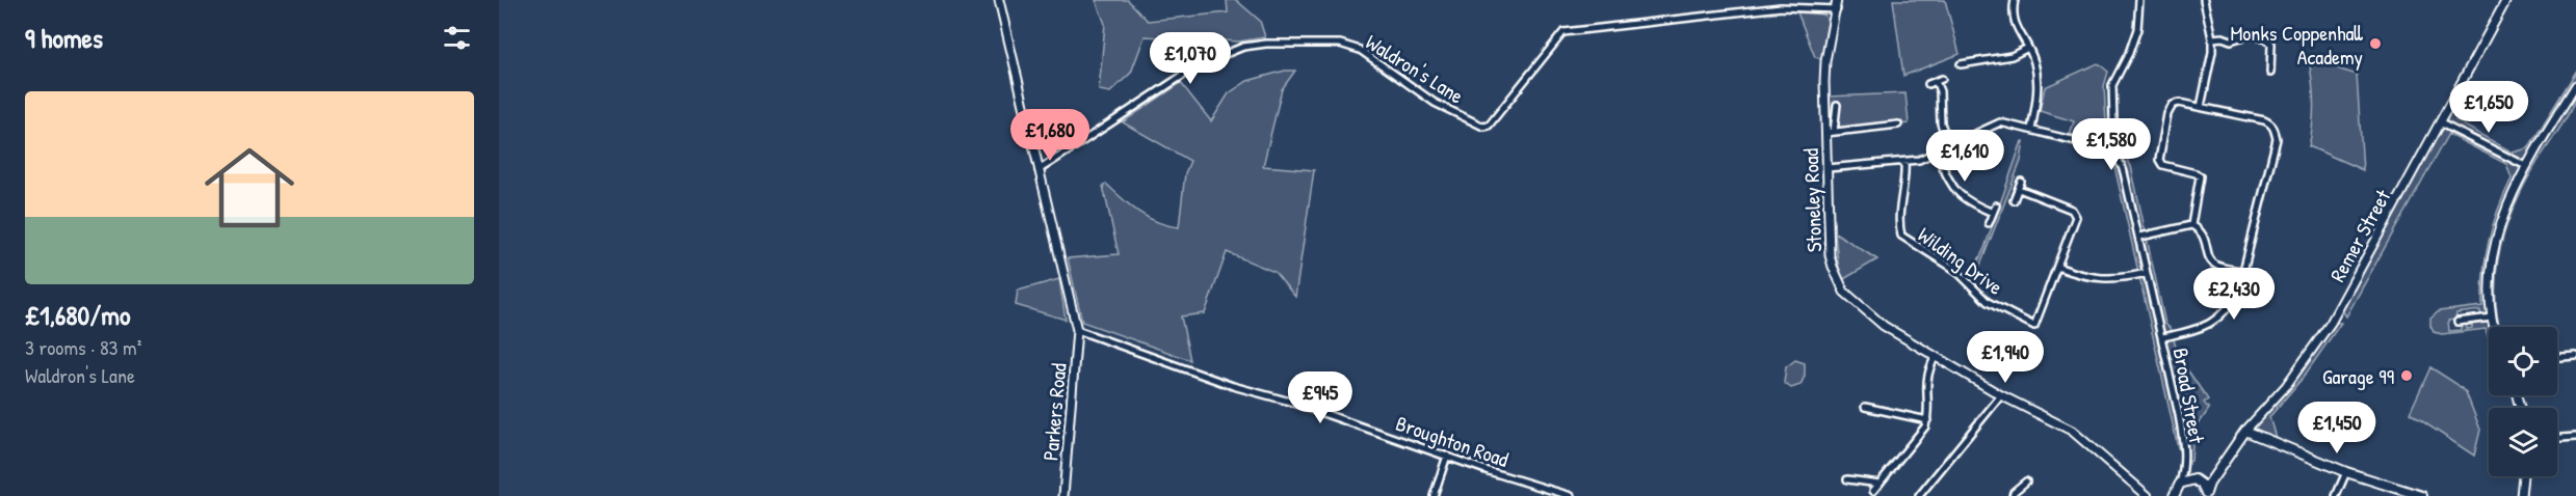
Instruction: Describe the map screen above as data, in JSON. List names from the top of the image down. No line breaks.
{"streets":{"main road":["Remer Street"],"street":["Waldron's Lane","Stoneley Road","Wilding Drive","Broad Street","Parkers Road","Broughton Road"]},"crossings":[["Waldron's Lane","Stoneley Road"],["Waldron's Lane","Parkers Road"],["Parkers Road","Broughton Road"]],"places":["Monks Coppenhall Academy","Garage 99"],"page":{"heading":"9 homes","price":["£1,070","£1,650","£1,680","£1,580","£1,610","£2,430","£1,940","£945","£1,450"],"list":[{"name":"£1,680/mo","note":"3 rooms · 83 m² · Waldron's Lane"}]}}
